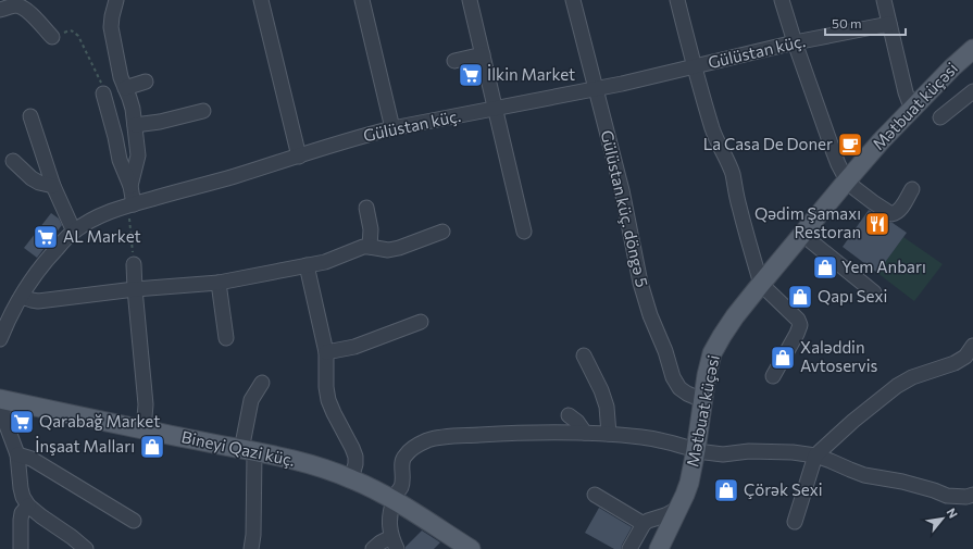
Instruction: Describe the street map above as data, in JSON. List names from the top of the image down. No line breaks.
{"streets":{"main road":["Mətbuat küçəsi","Bineyi Qazi küç."],"street":["Gülüstan küç.","Gülüstan küç. döngə 5"]},"crossings":[["Gülüstan küç.","Gülüstan küç. döngə 5"],["Mətbuat küçəsi","Gülüstan küç. döngə 5"]],"places":{"supermarket":["İlkin Market","AL Market","Qarabağ Market"],"cafe":["La Casa De Doner"],"restaurant":["Qədim Şamaxı Restoran"],"shop":["Yem Anbarı","Qapı Sexi","Xaləddin Avtoservis","İnşaat Malları","Çörək Sexi"]},"scale_bar":"50 m","north":"top right"}
